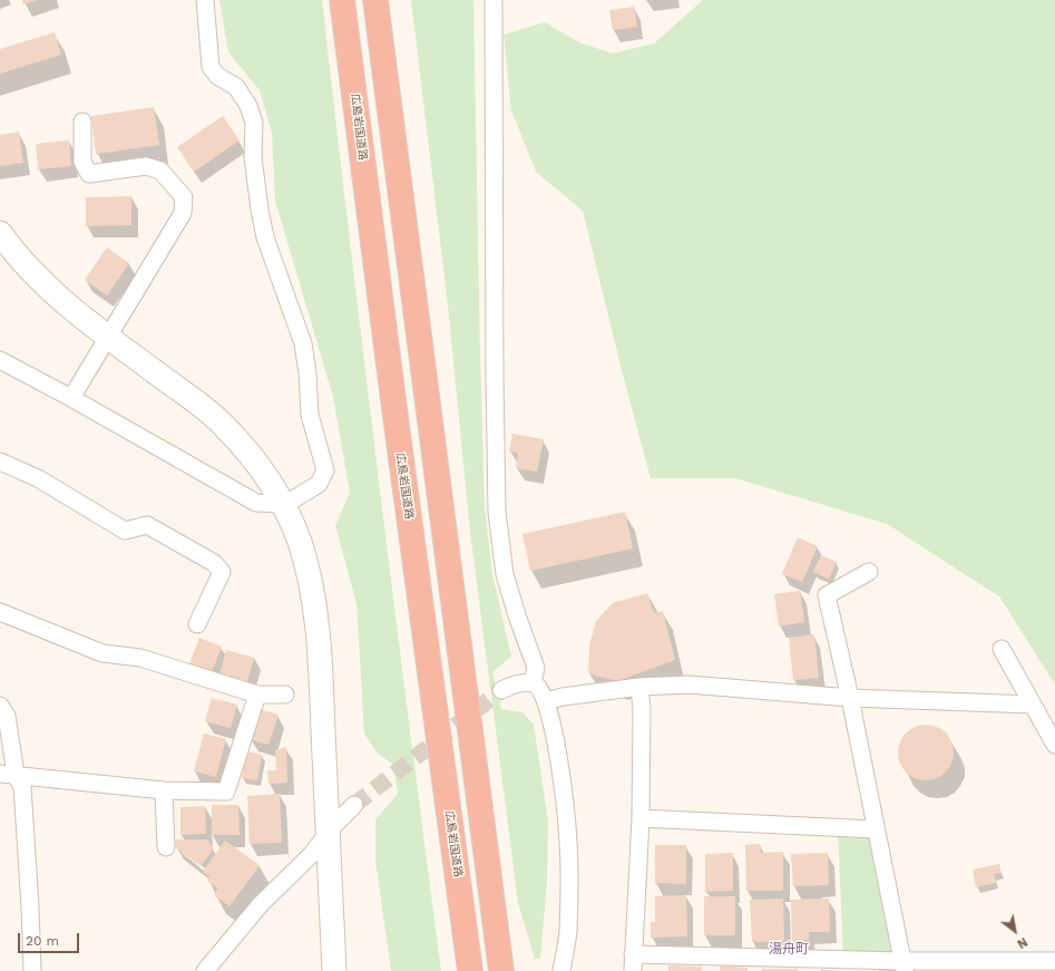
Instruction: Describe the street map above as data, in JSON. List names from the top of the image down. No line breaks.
{"streets":{"highway":["広島岩国道路"]},"districts":["湯舟町"],"scale_bar":"20 m","north":"bottom right"}
